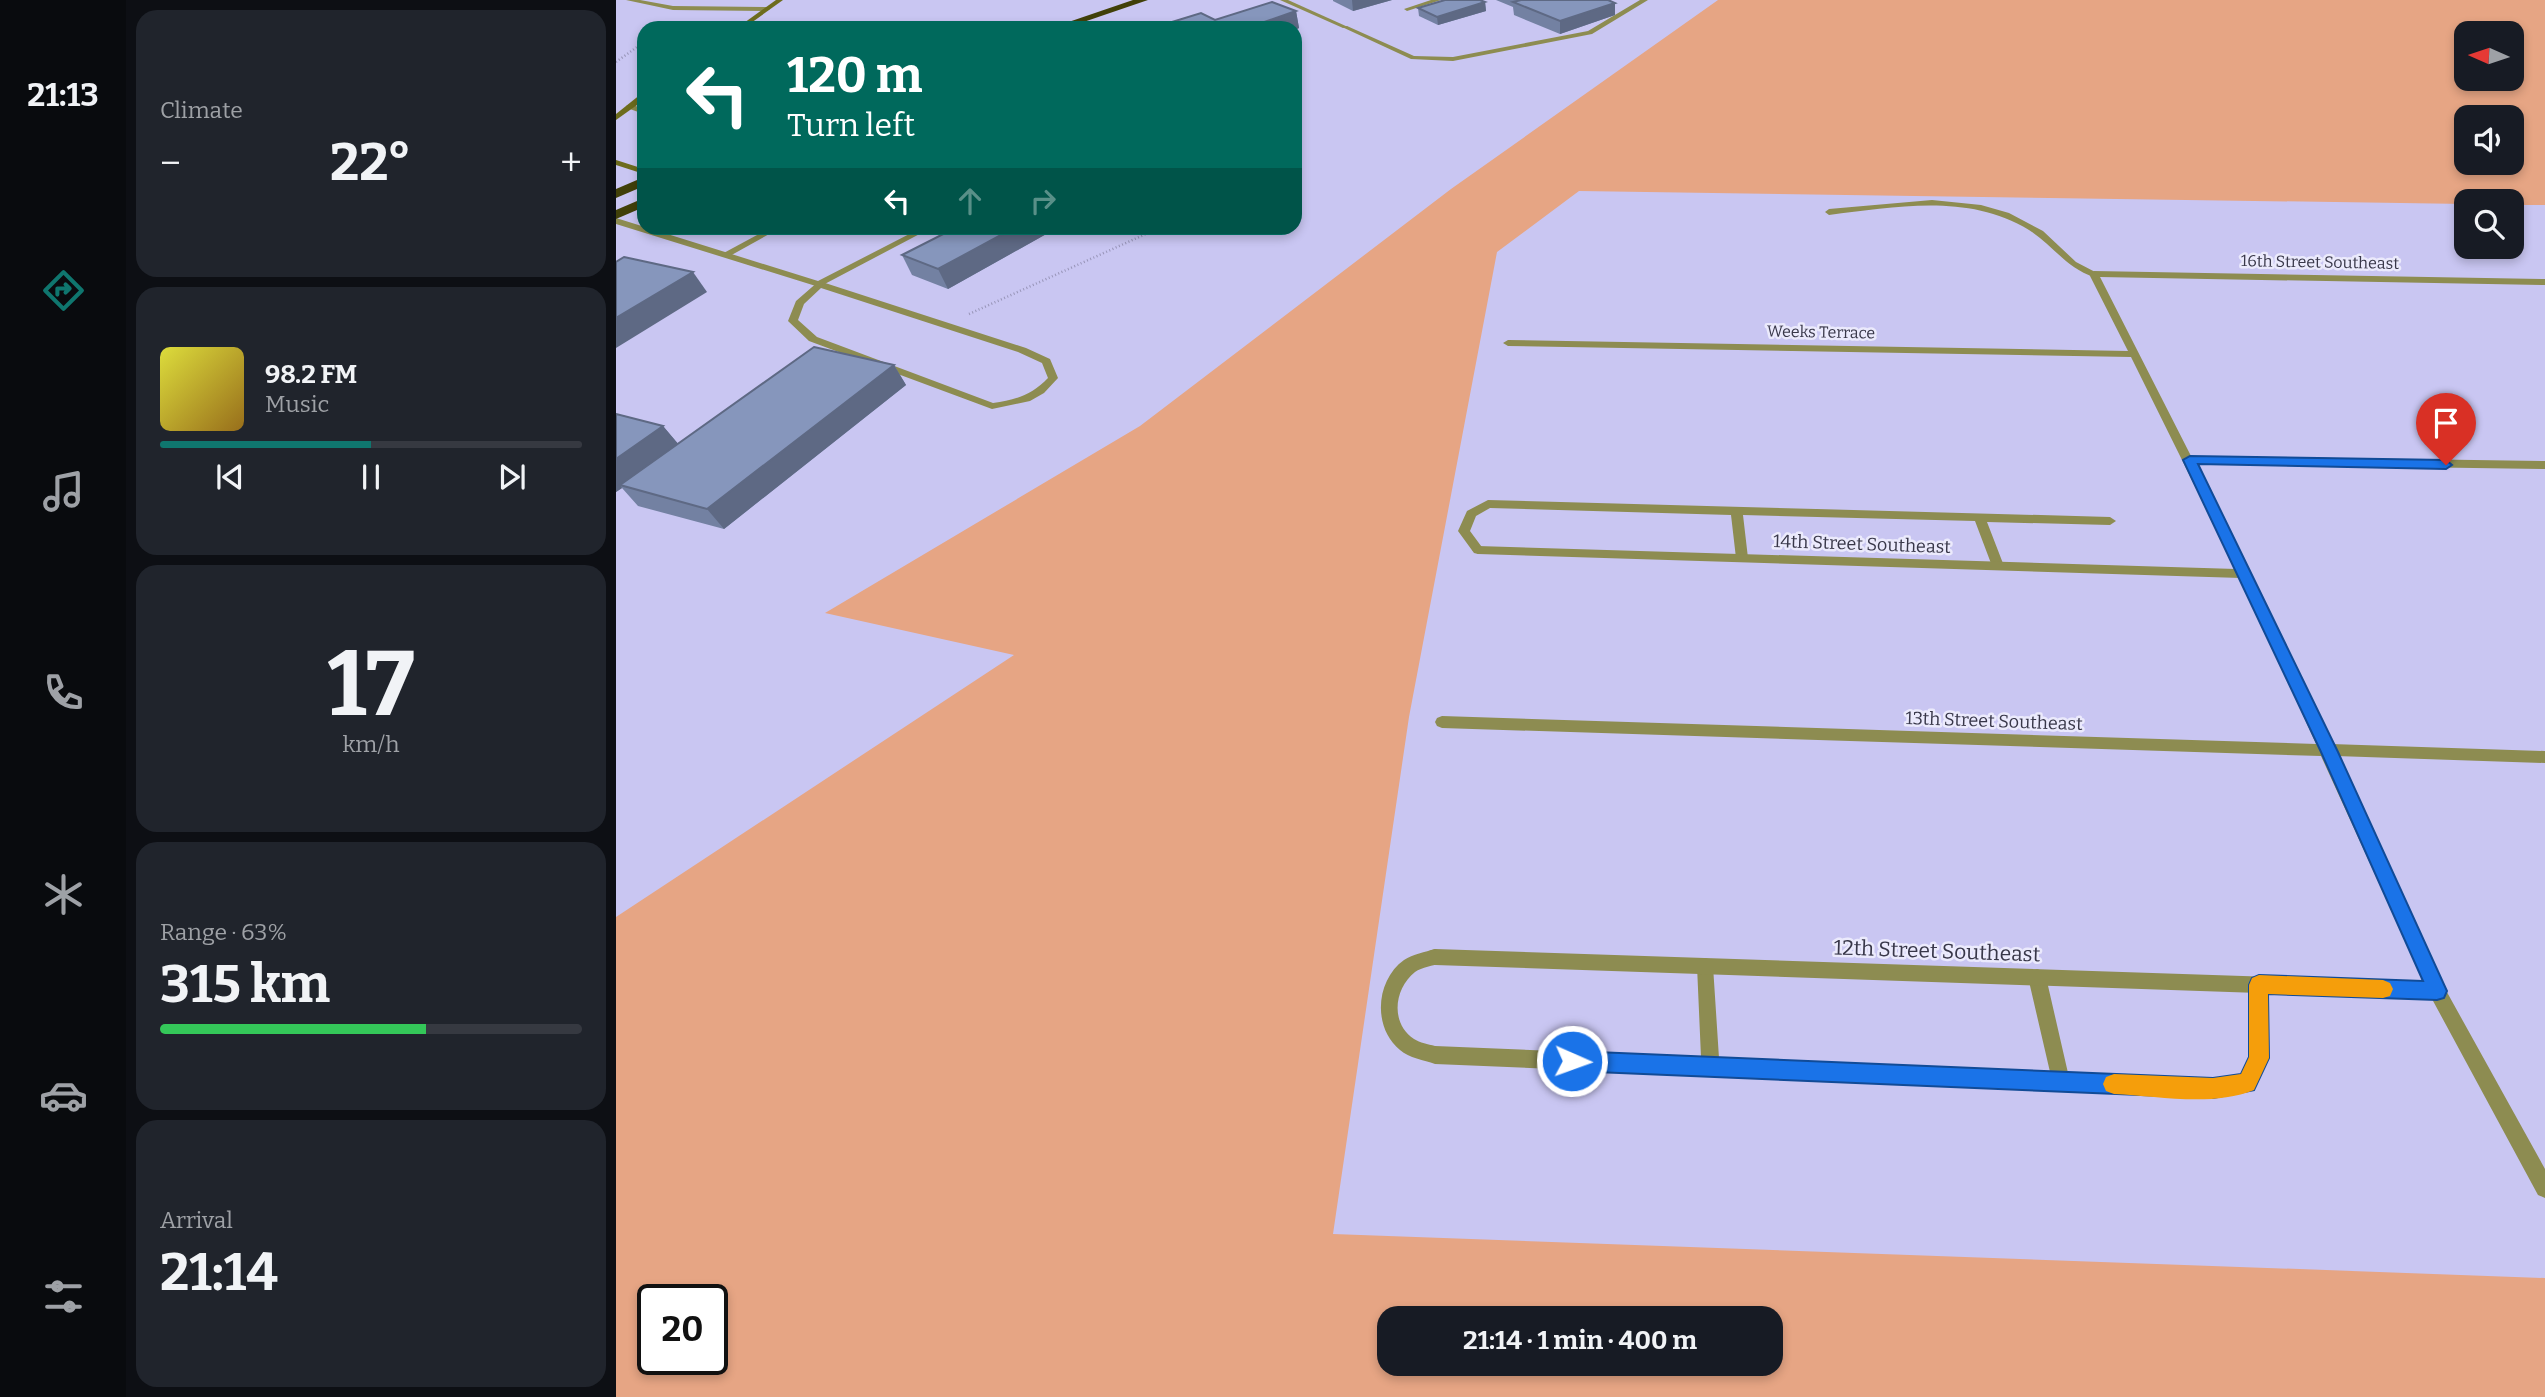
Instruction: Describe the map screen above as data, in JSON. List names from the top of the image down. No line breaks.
{"streets":{"street":["16th Street Southeast","Weeks Terrace","14th Street Southeast","13th Street Southeast","12th Street Southeast"]},"north":"left","page":{"tabs":"21:13","tile":["Climate",["17","km/h"],["Range · 63%","315 km"],["Arrival","21:14"]],"turn":["120 m","Turn left"],"heat":["−","22°","+"],"song":["98.2 FM","Music"],"limit":"20","trip":"21:14 · 1 min · 400 m"}}
